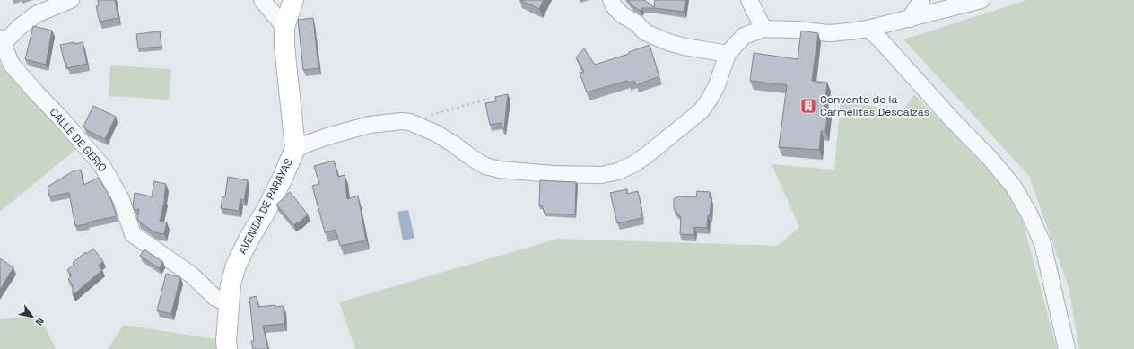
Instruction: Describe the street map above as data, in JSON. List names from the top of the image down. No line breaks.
{"streets":{"street":["CALLE DE GERIO","AVENIDA DE PARAYAS"]},"crossings":[["CALLE DE GERIO","AVENIDA DE PARAYAS"]],"places":{"building":["Convento de la Carmelitas Descalzas"]},"north":"bottom right"}
